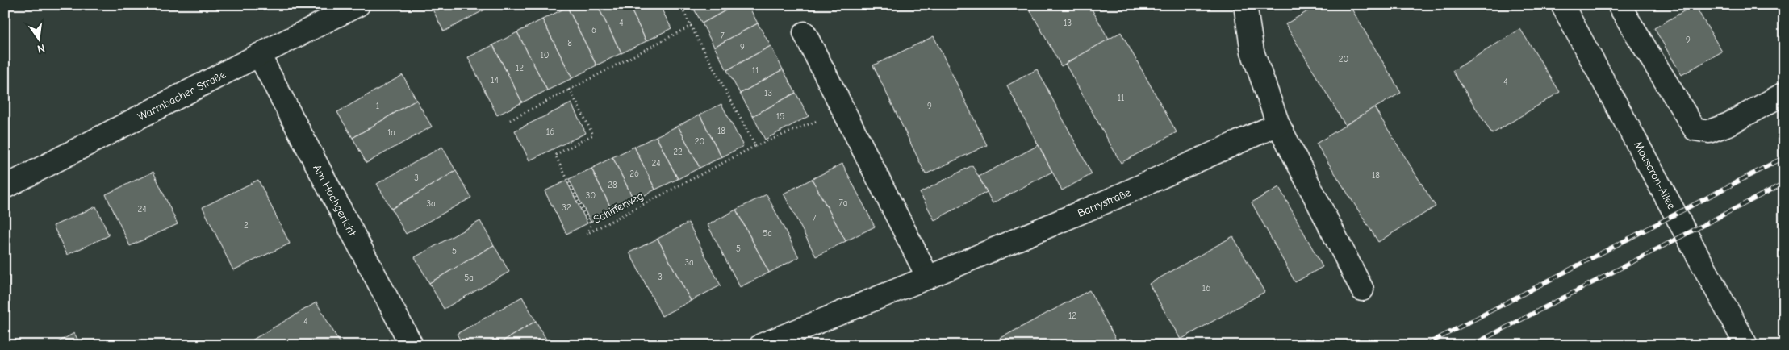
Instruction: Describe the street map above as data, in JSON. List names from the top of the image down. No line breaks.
{"streets":{"street":["Warmbacher Straße","Mouscron-Allee","Am Hochgericht","Barrystraße"],"path":["Schifferweg"]},"crossings":[["Warmbacher Straße","Am Hochgericht"]],"house_numbers":["4","13","6","7","9","8","9","10","20","12","11","14","4","13","11","1","9","15","18","16","1a","20","22","24","26","18","3","28","30","7a","3a","32","24","7","2","5a","5","5","3a","3","5a","16","12","4"],"north":"bottom"}
